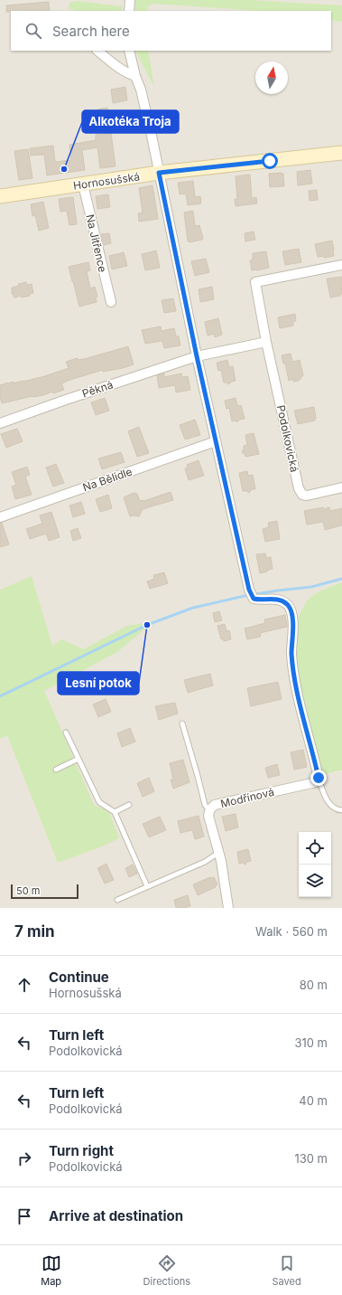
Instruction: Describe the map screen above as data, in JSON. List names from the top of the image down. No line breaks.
{"streets":{"street":["Hornosušská","Na Jitřence","Pěkná","Podolkovická","Na Bělidle","Modřínová"]},"crossings":[["Hornosušská","Na Jitřence"]],"places":["Alkotéka Troja","Lesní potok"],"scale_bar":"50 m","north":"top","page":{"search":"Search here","scale":"50 m","heading":["7 min","Walk · 560 m"],"list":[["Continue","Hornosušská","80 m"],["Turn left","Podolkovická","310 m"],["Turn left","Podolkovická","40 m"],["Turn right","Podolkovická","130 m"],"Arrive at destination"],"nav":["Map","Directions","Saved"]}}
